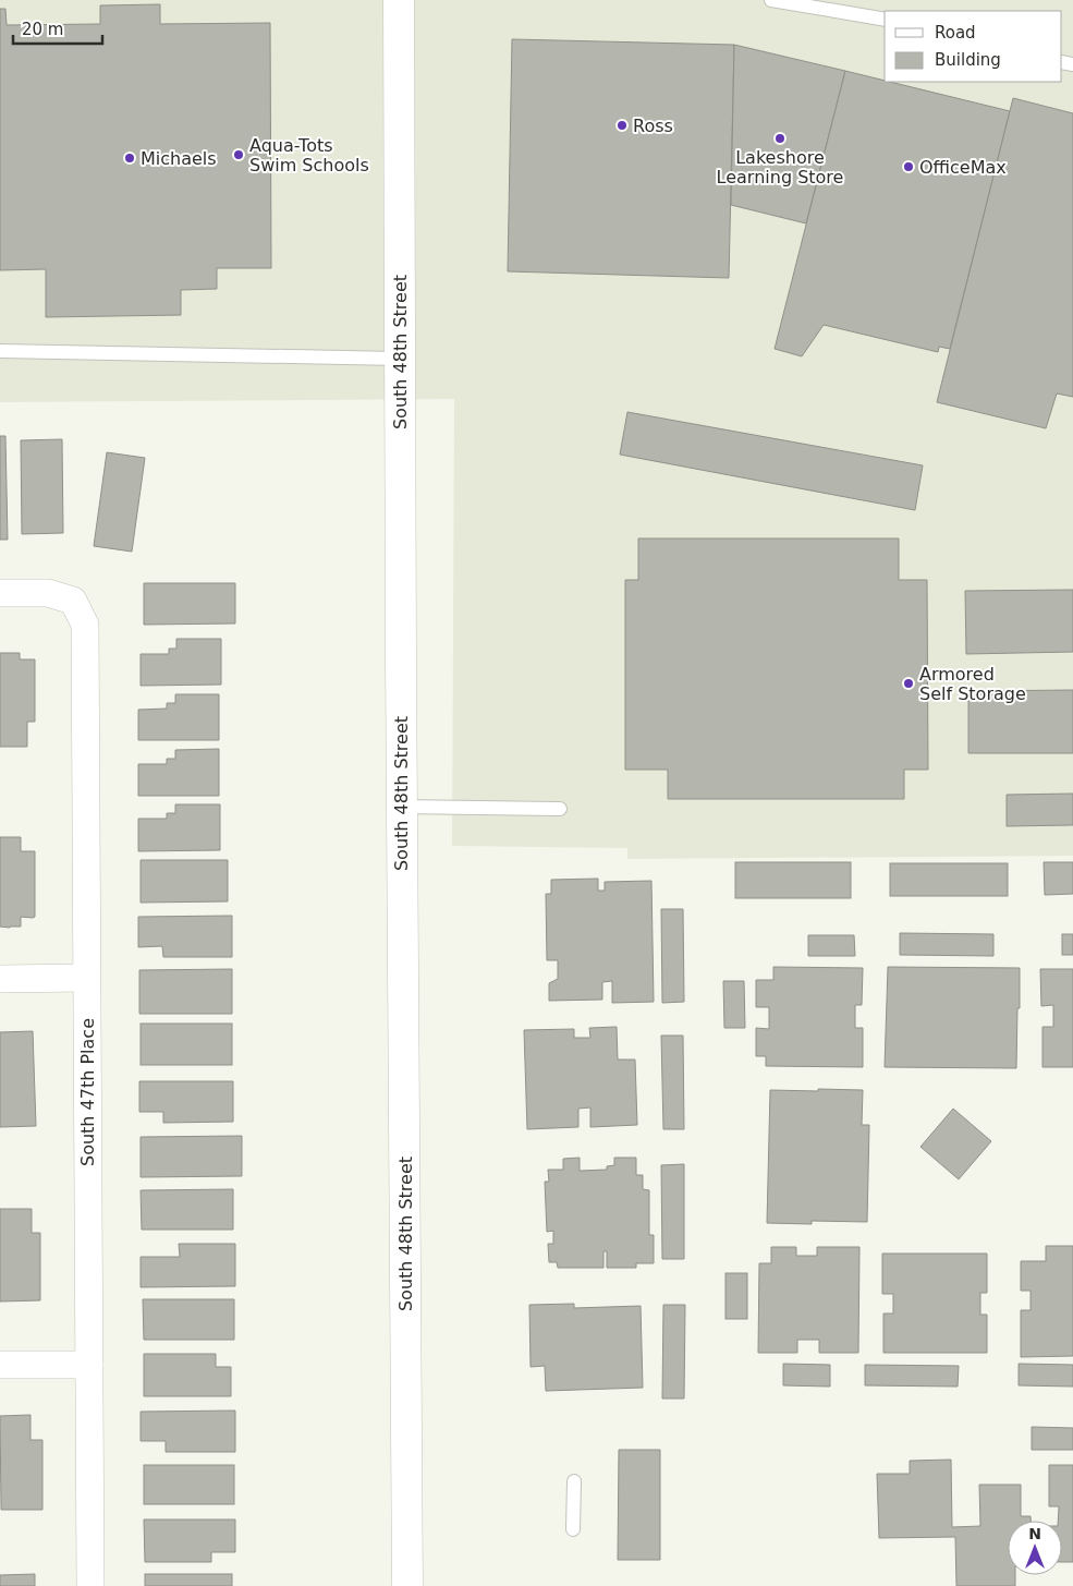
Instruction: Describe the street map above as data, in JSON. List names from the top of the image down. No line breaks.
{"streets":{"main road":["South 48th Street"],"street":["South 47th Place"]},"places":["Ross","Lakeshore Learning Store","Aqua-Tots Swim Schools","Michaels","OfficeMax","Armored Self Storage"],"legend":["Road","Building"],"scale_bar":"20 m","north":"top"}
